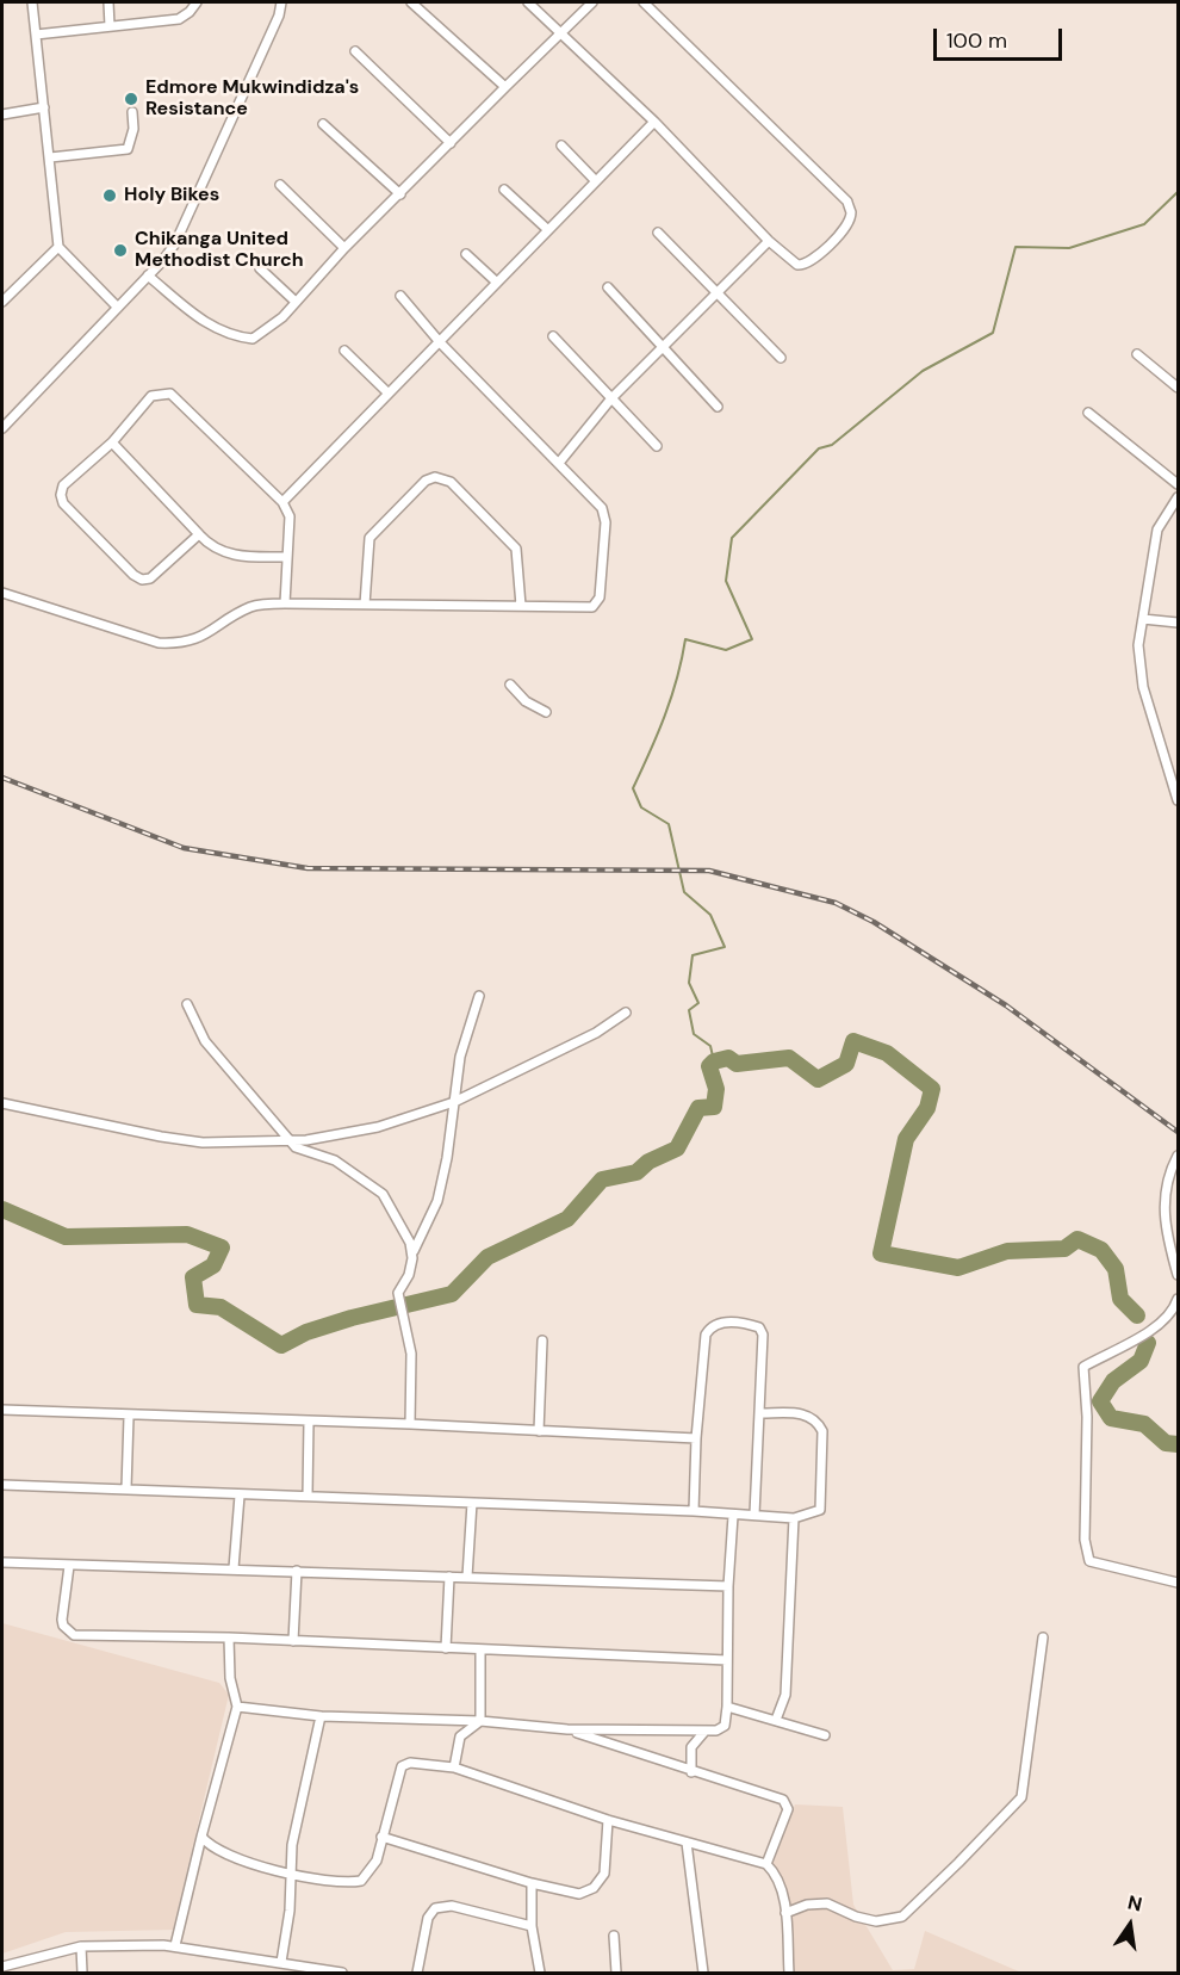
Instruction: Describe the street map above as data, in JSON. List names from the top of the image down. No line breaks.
{"places":["Edmore Mukwindidza's Resistance","Holy Bikes","Chikanga United Methodist Church"],"scale_bar":"100 m","north":"top"}
